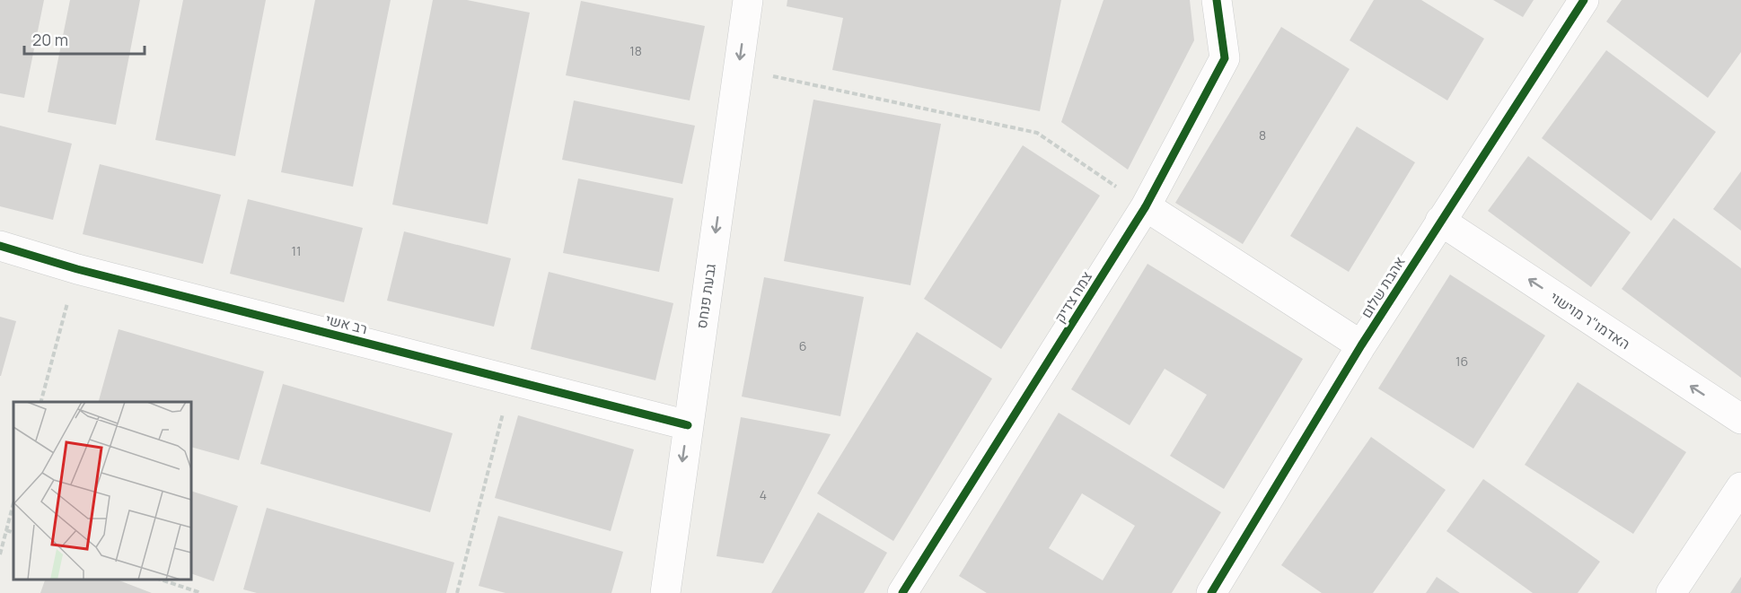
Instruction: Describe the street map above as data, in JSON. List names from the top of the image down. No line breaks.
{"streets":{"street":["אהבת שלום","גבעת פנחס","צמח צדיק","האדמו\"ר מוישוי","רב אשי"]},"crossings":[["אהבת שלום","האדמו\"ר מוישוי"],["גבעת פנחס","רב אשי"]],"one_way":["גבעת פנחס","האדמו\"ר מוישוי"],"house_numbers":["18","8","11","6","16","4"],"scale_bar":"20 m"}
